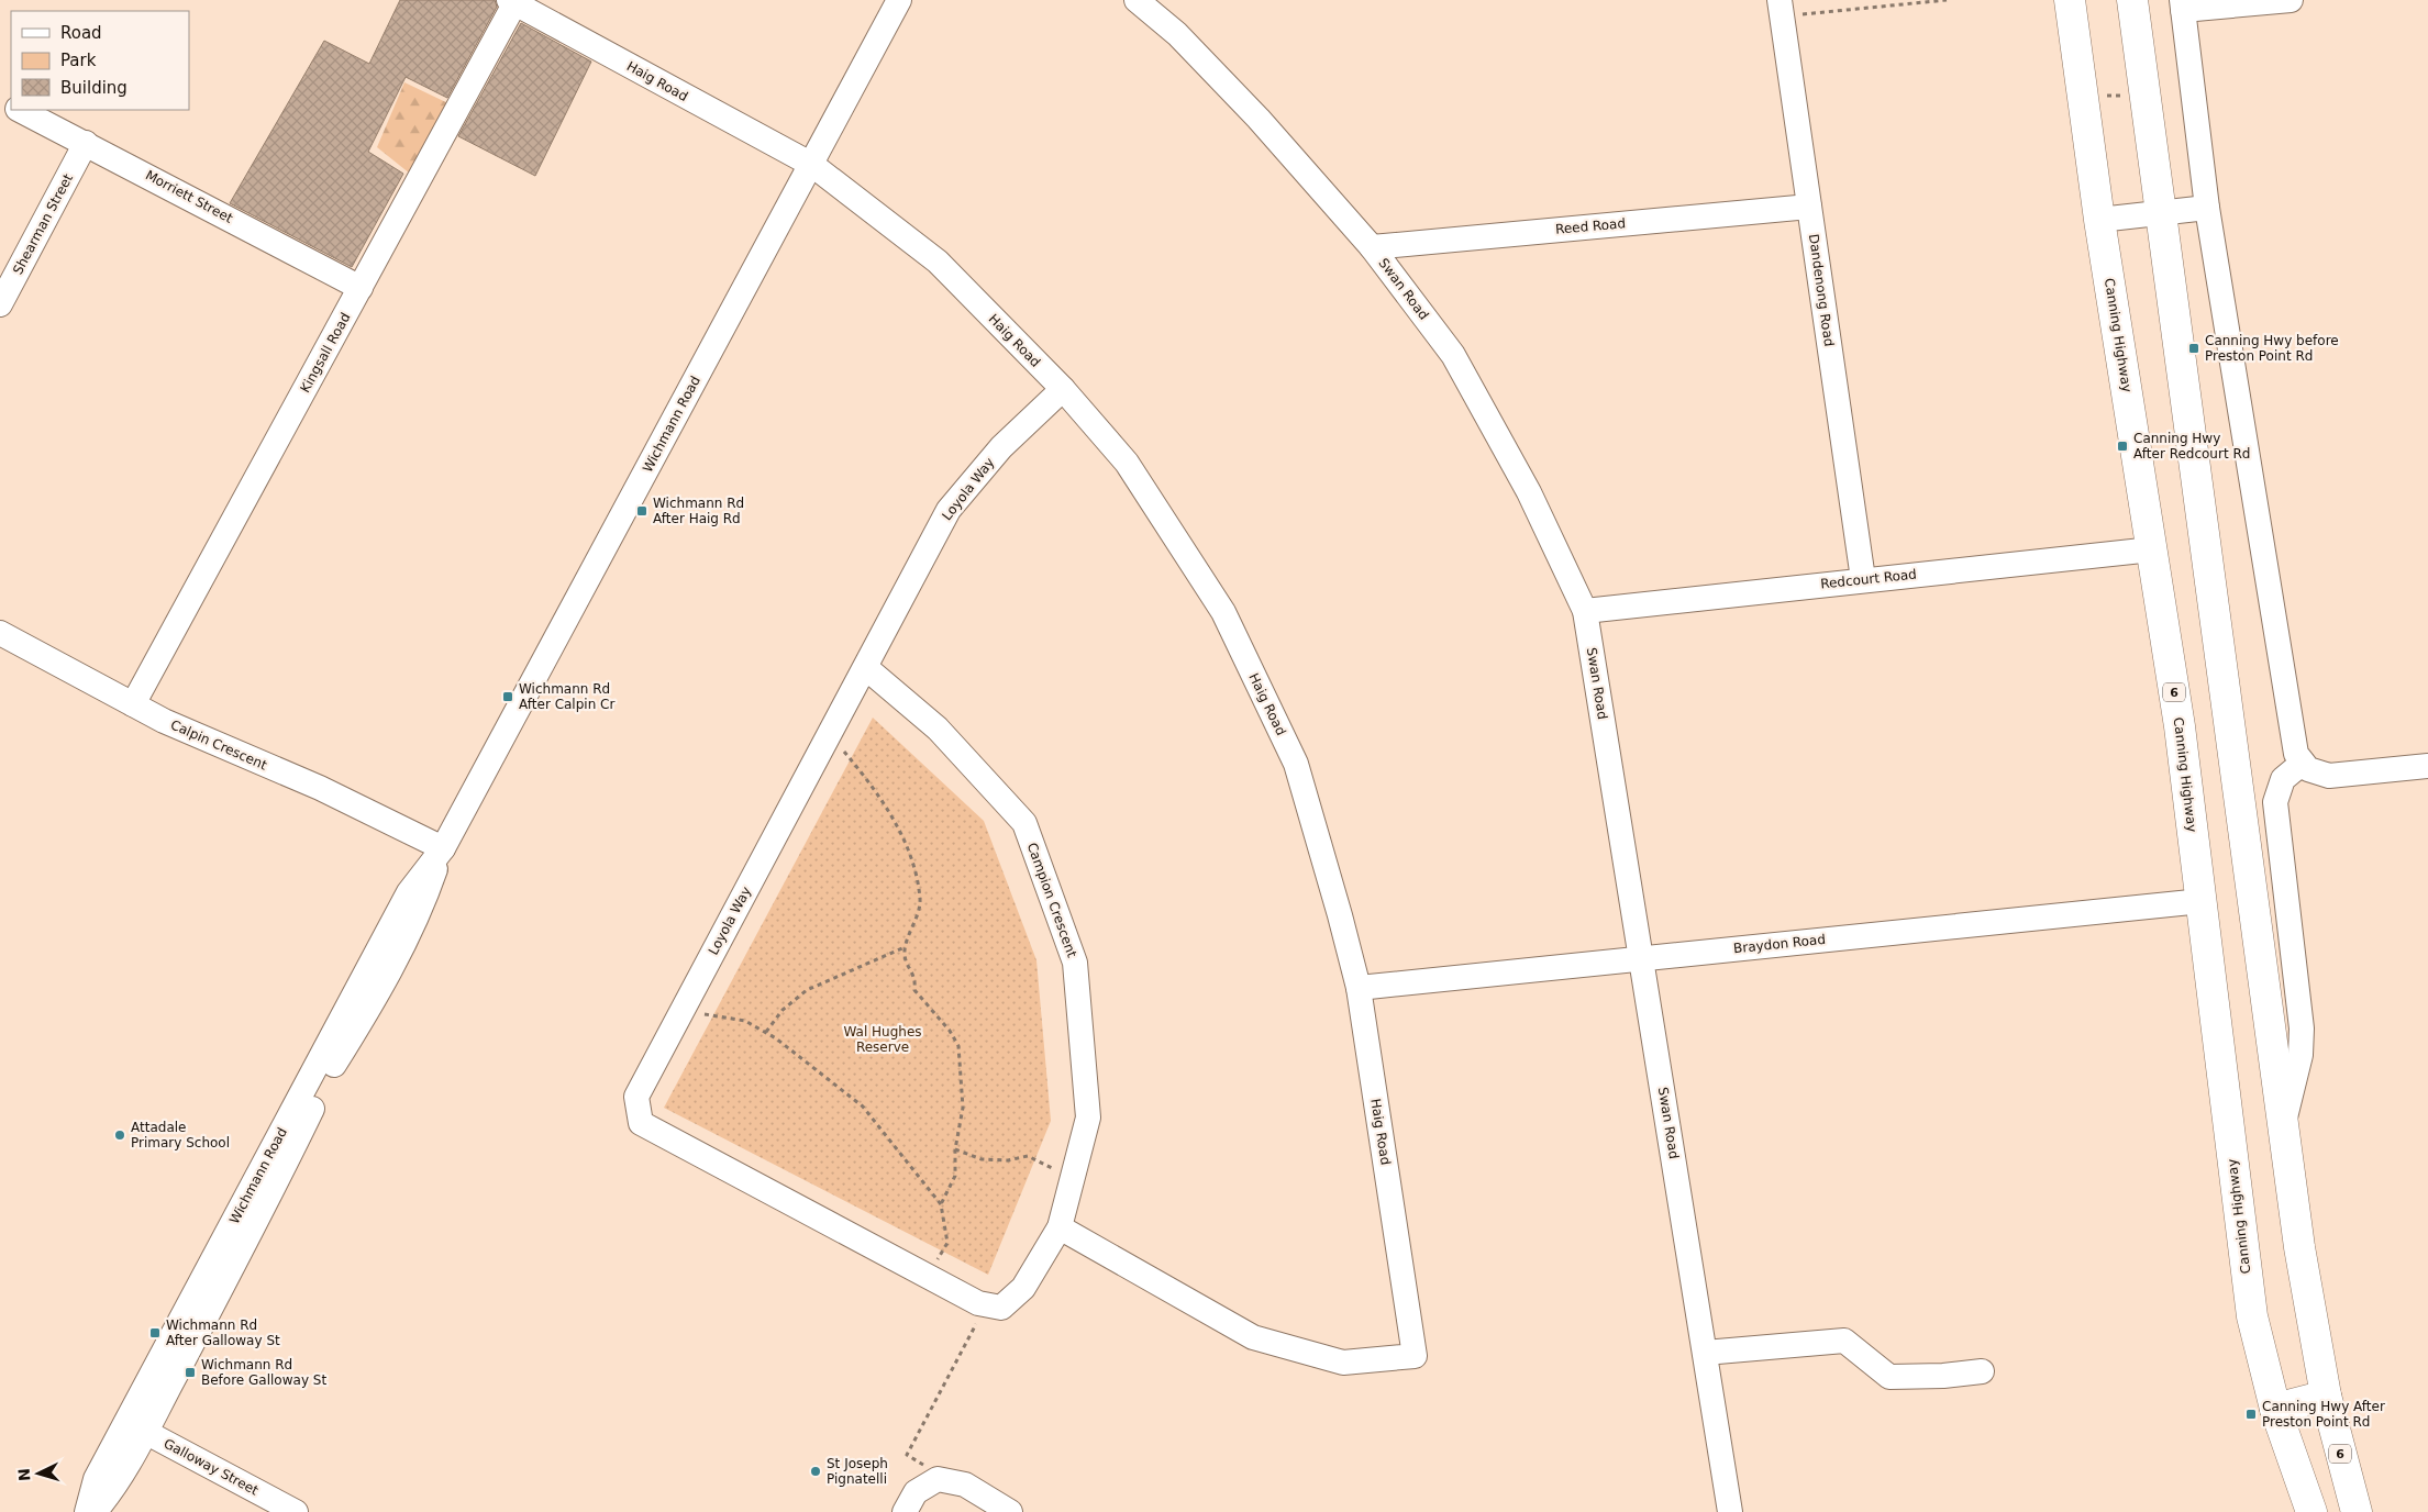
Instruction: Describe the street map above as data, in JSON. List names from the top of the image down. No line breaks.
{"streets":{"highway":["Canning Highway","6"],"street":["Haig Road","Morriett Street","Shearman Street","Reed Road","Swan Road","Dandenong Road","Kingsall Road","Wichmann Road","Loyola Way","Redcourt Road","Calpin Crescent","Campion Crescent","Braydon Road","Galloway Street"]},"crossings":[["Haig Road","Kingsall Road"],["Haig Road","Wichmann Road"],["Haig Road","Loyola Way"],["Haig Road","Campion Crescent"],["Haig Road","Braydon Road"],["Morriett Street","Shearman Street"],["Morriett Street","Kingsall Road"],["Reed Road","Swan Road"],["Reed Road","Dandenong Road"],["Swan Road","Redcourt Road"],["Swan Road","Braydon Road"],["Dandenong Road","Redcourt Road"],["Canning Highway","Redcourt Road"],["Canning Highway","Braydon Road"],["Kingsall Road","Calpin Crescent"],["Wichmann Road","Calpin Crescent"],["Wichmann Road","Galloway Street"],["Loyola Way","Campion Crescent"]],"parks":["Wal Hughes Reserve"],"places":{"transit":["Canning Hwy before Preston Point Rd","Canning Hwy After Redcourt Rd","Wichmann Rd After Haig Rd","Wichmann Rd After Calpin Cr","Wichmann Rd After Galloway St","Wichmann Rd Before Galloway St","Canning Hwy After Preston Point Rd"],"other":["Attadale Primary School","St Joseph Pignatelli"]},"legend":["Road","Park","Building"],"north":"left"}
